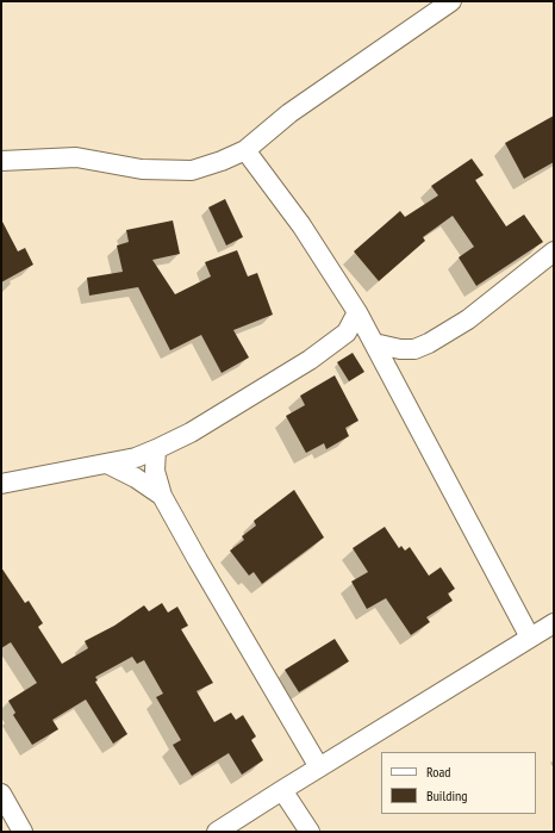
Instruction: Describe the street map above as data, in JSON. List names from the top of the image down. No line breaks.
{"legend":["Road","Building"]}
